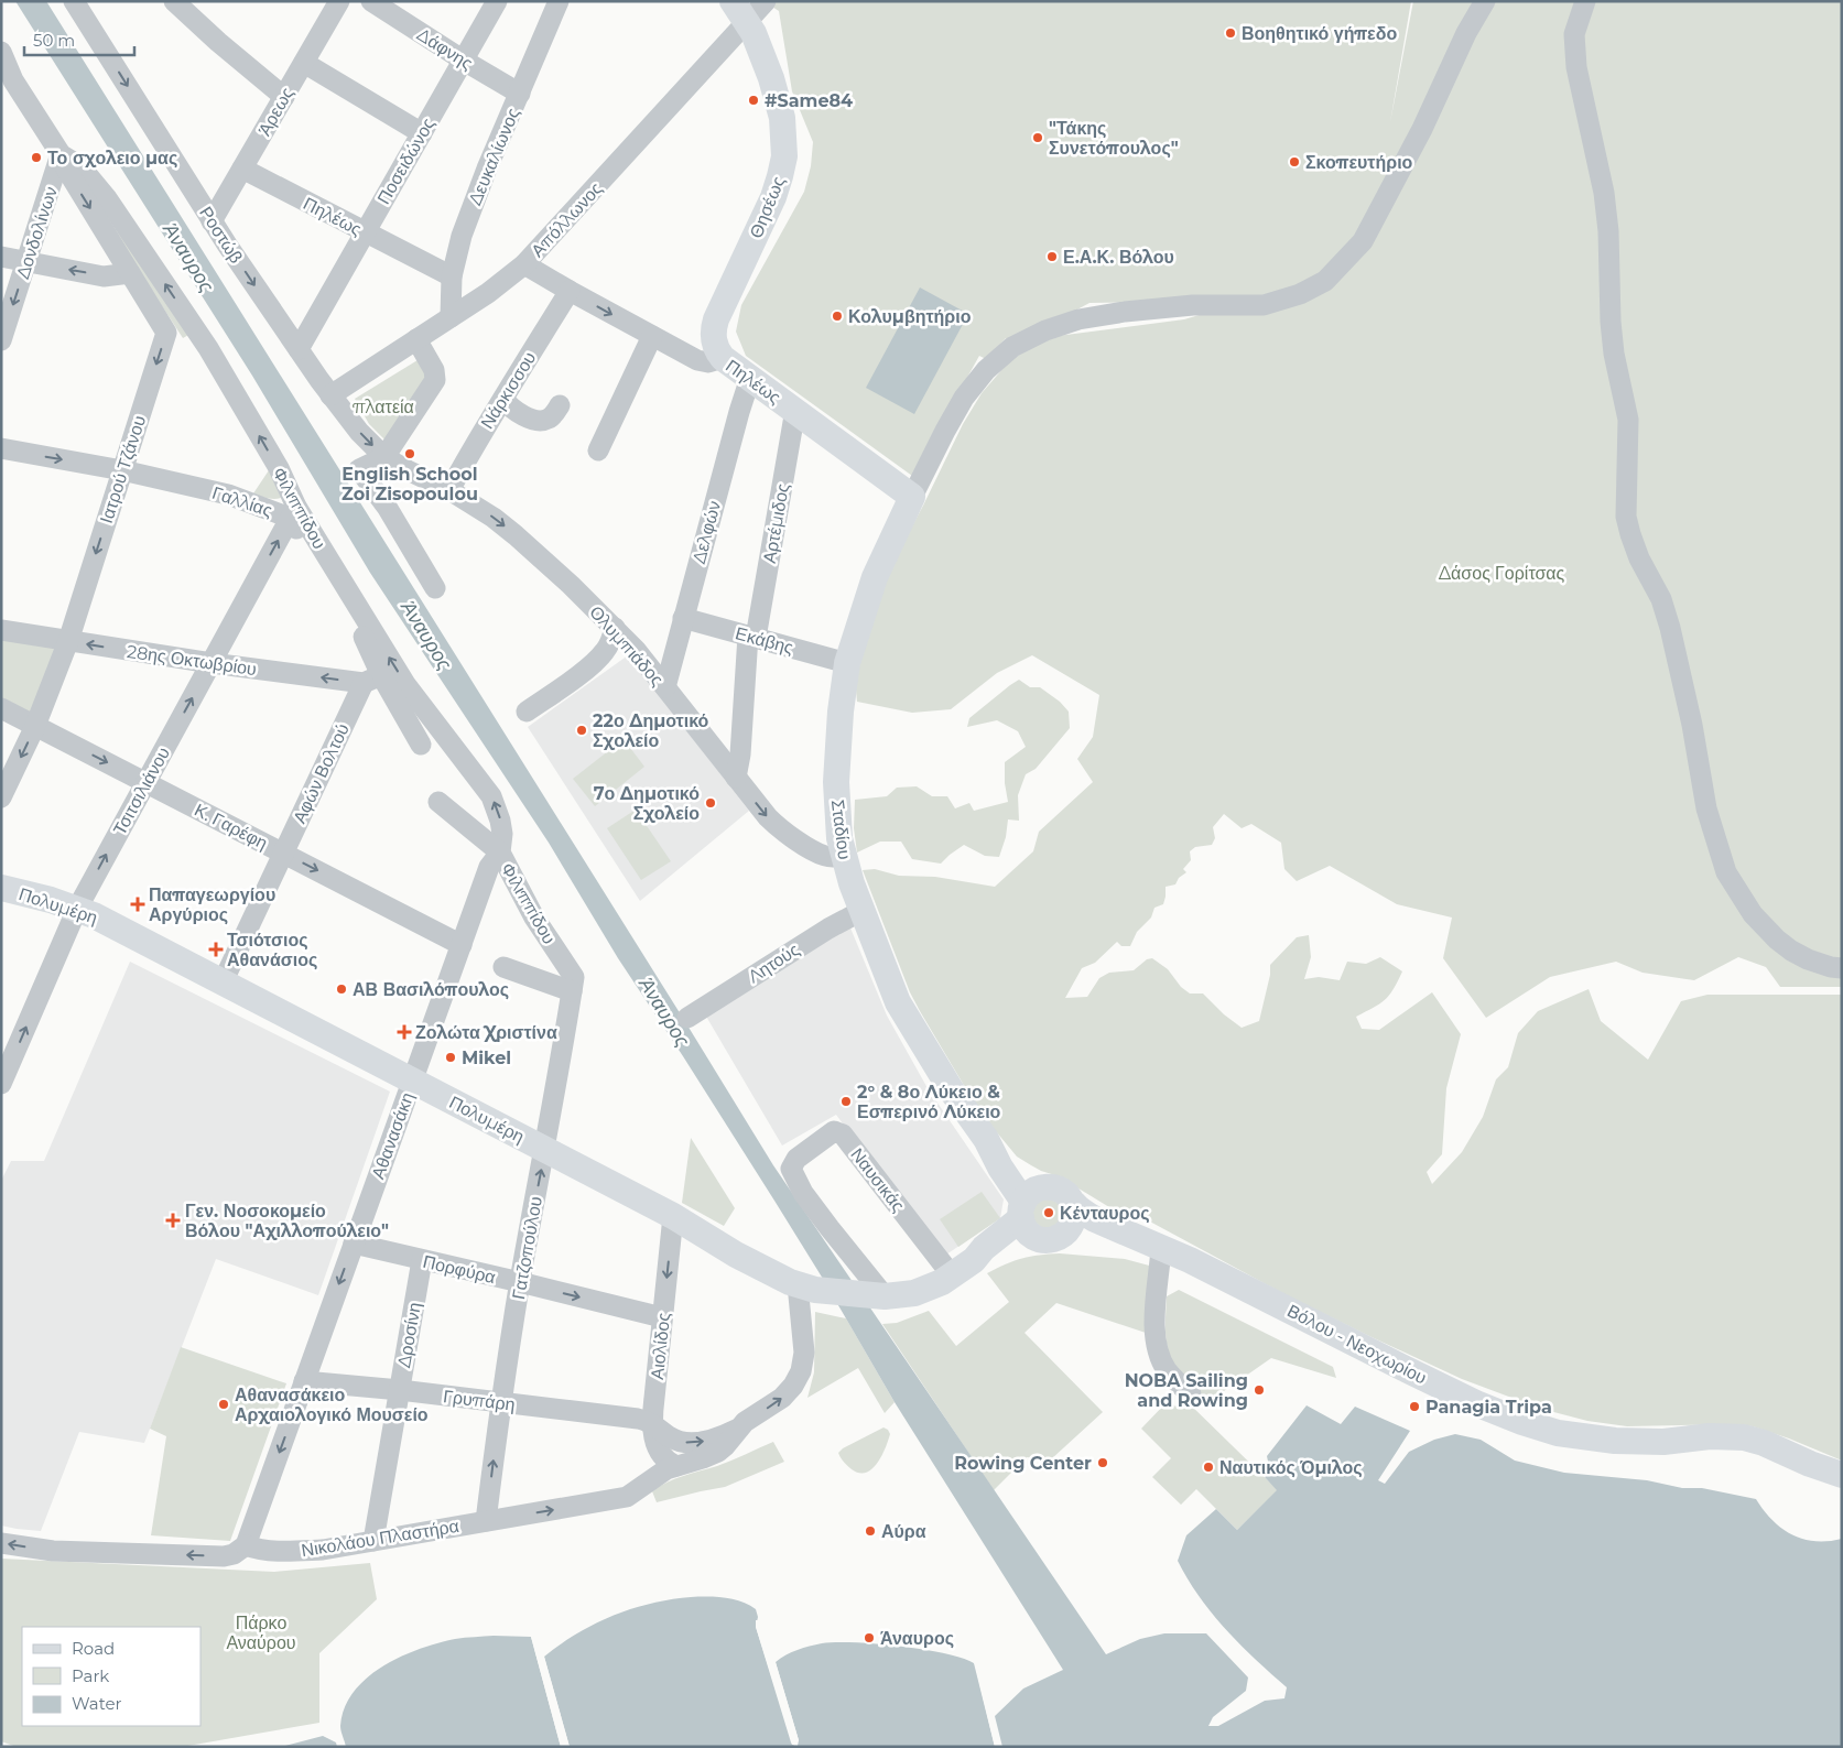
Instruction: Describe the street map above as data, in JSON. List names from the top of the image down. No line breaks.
{"streets":{"main road":["Θησέως","Πηλέως","Σταδίου","Πολυμέρη","Βόλου - Νεοχωρίου"],"street":["Δάφνης","Άρεως","Δευκαλίωνος","Ποσειδώνος","Απόλλωνος","Δονδολίνων","Ροστώβ","Νάρκισσου","Ιατρού Τζάνου","Γαλλίας","Φιλιππίδου","Αρτέμιδος","Δελφών","Εκάβης","Ολυμπιάδος","28ης Οκτωβρίου","Αφών Βολτού","Τσιτσιλιάνου","Κ. Γαρέφη","Λητούς","Αθανασάκη","Ναυσικάς","Γατζοπούλου","Πορφύρα","Δροσίνη","Αιολίδος","Γρυπάρη","Νικολάου Πλαστήρα"]},"crossings":[["Δάφνης","Δευκαλίωνος"],["Δάφνης","Ποσειδώνος"],["Άρεως","Πηλέως"],["Άρεως","Ροστώβ"],["Δευκαλίωνος","Πηλέως"],["Δευκαλίωνος","Απόλλωνος"],["Ποσειδώνος","Πηλέως"],["Ποσειδώνος","Ροστώβ"],["Θησέως","Πηλέως"],["Θησέως","Απόλλωνος"],["Πηλέως","Απόλλωνος"],["Πηλέως","Νάρκισσου"],["Πηλέως","Αρτέμιδος"],["Πηλέως","Δελφών"],["Πηλέως","Σταδίου"],["Απόλλωνος","Ροστώβ"],["Δονδολίνων","Ιατρού Τζάνου"],["Δονδολίνων","Φιλιππίδου"],["Ροστώβ","Ολυμπιάδος"],["Νάρκισσου","Ολυμπιάδος"],["Ιατρού Τζάνου","Γαλλίας"],["Ιατρού Τζάνου","Φιλιππίδου"],["Ιατρού Τζάνου","28ης Οκτωβρίου"],["Ιατρού Τζάνου","Κ. Γαρέφη"],["Γαλλίας","Φιλιππίδου"],["Γαλλίας","28ης Οκτωβρίου"],["Γαλλίας","Αφών Βολτού"],["Γαλλίας","Τσιτσιλιάνου"],["Φιλιππίδου","Τσιτσιλιάνου"],["Φιλιππίδου","Αθανασάκη"],["Φιλιππίδου","Γατζοπούλου"],["Αρτέμιδος","Εκάβης"],["Αρτέμιδος","Ολυμπιάδος"],["Δελφών","Εκάβης"],["Δελφών","Ολυμπιάδος"],["Εκάβης","Σταδίου"],["Ολυμπιάδος","Σταδίου"],["28ης Οκτωβρίου","Αφών Βολτού"],["28ης Οκτωβρίου","Τσιτσιλιάνου"],["Αφών Βολτού","Κ. Γαρέφη"],["Αφών Βολτού","Πολυμέρη"],["Τσιτσιλιάνου","Κ. Γαρέφη"],["Τσιτσιλιάνου","Πολυμέρη"],["Κ. Γαρέφη","Αθανασάκη"],["Σταδίου","Πολυμέρη"],["Σταδίου","Λητούς"],["Σταδίου","Βόλου - Νεοχωρίου"],["Πολυμέρη","Αθανασάκη"],["Πολυμέρη","Ναυσικάς"],["Πολυμέρη","Γατζοπούλου"],["Πολυμέρη","Βόλου - Νεοχωρίου"],["Πολυμέρη","Αιολίδος"],["Πολυμέρη","Νικολάου Πλαστήρα"],["Αθανασάκη","Πορφύρα"],["Αθανασάκη","Γρυπάρη"],["Αθανασάκη","Νικολάου Πλαστήρα"],["Γατζοπούλου","Πορφύρα"],["Γατζοπούλου","Γρυπάρη"],["Γατζοπούλου","Νικολάου Πλαστήρα"],["Πορφύρα","Δροσίνη"],["Πορφύρα","Αιολίδος"],["Δροσίνη","Γρυπάρη"],["Δροσίνη","Νικολάου Πλαστήρα"],["Αιολίδος","Γρυπάρη"],["Αιολίδος","Νικολάου Πλαστήρα"],["Γρυπάρη","Νικολάου Πλαστήρα"]],"one_way":["Δονδολίνων","Ιατρού Τζάνου","Φιλιππίδου","Ολυμπιάδος","28ης Οκτωβρίου","Τσιτσιλιάνου","Κ. Γαρέφη","Αθανασάκη","Γατζοπούλου","Πορφύρα","Αιολίδος","Νικολάου Πλαστήρα"],"water":["Άναυρος"],"parks":["πλατεία","Δάσος Γορίτσας","Πάρκο Αναύρου"],"places":{"other":["Βοηθητικό γήπεδο","#Same84","\"Τάκης Συνετόπουλος\"","Το σχολειο μας","Σκοπευτήριο","Ε.Α.Κ. Βόλου","Κολυμβητήριο","English School Zoi Zisopoulou","22ο Δημοτικό Σχολείο","7ο Δημοτικό Σχολείο","ΑΒ Βασιλόπουλος","Mikel","2° & 8ο Λύκειο & Εσπερινό Λύκειο","Κένταυρος","NOBA Sailing and Rowing","Αθανασάκειο Αρχαιολογικό Μουσείο","Panagia Tripa","Rowing Center","Ναυτικός Όμιλος","Αύρα","Άναυρος"],"health":["Παπαγεωργίου Αργύριος","Τσιότσιος Αθανάσιος","Ζολώτα Χριστίνα","Γεν. Νοσοκομείο Βόλου \"Αχιλλοπούλειο\""]},"legend":["Road","Park","Water"],"scale_bar":"50 m"}
